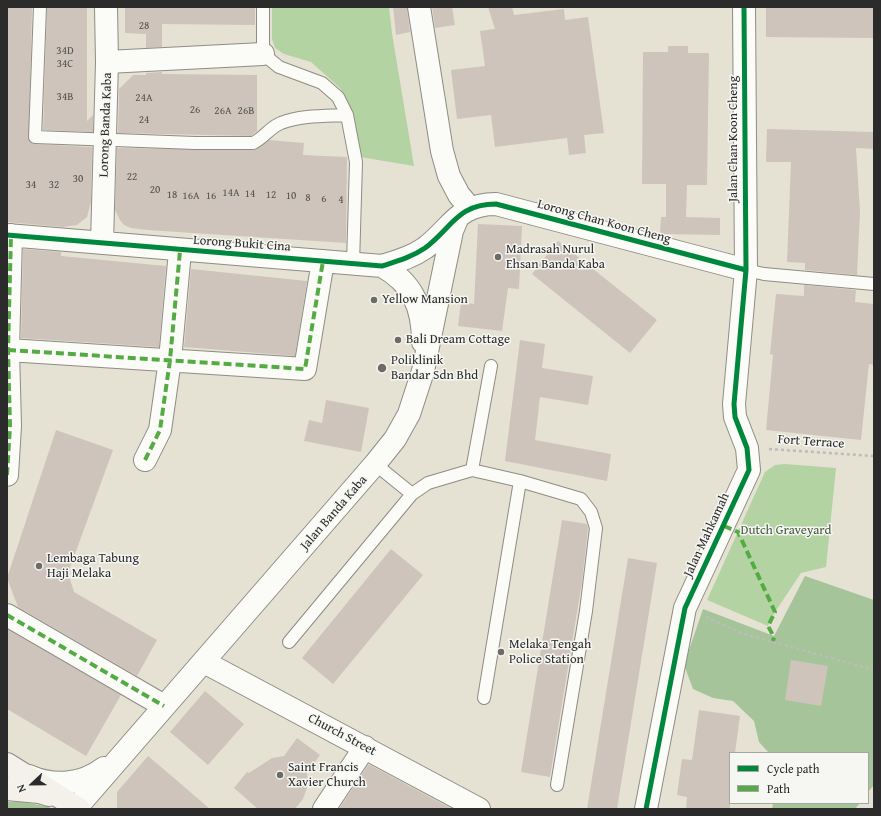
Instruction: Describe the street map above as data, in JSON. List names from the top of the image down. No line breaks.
{"streets":{"street":["Lorong Banda Kaba","Jalan Chan Koon Cheng","Lorong Chan Koon Cheng","Lorong Bukit Cina","Jalan Banda Kaba","Jalan Mahkamah","Church Street"],"path":["Fort Terrace"]},"crossings":[["Lorong Banda Kaba","Lorong Bukit Cina"],["Jalan Chan Koon Cheng","Lorong Chan Koon Cheng"],["Jalan Chan Koon Cheng","Jalan Mahkamah"],["Lorong Chan Koon Cheng","Lorong Bukit Cina"],["Lorong Chan Koon Cheng","Jalan Banda Kaba"],["Lorong Chan Koon Cheng","Jalan Mahkamah"],["Lorong Bukit Cina","Jalan Banda Kaba"],["Fort Terrace","Jalan Mahkamah"],["Jalan Banda Kaba","Church Street"]],"parks":["Dutch Graveyard"],"places":["Madrasah Nurul Ehsan Banda Kaba","Yellow Mansion","Bali Dream Cottage","Poliklinik Bandar Sdn Bhd","Lembaga Tabung Haji Melaka","Melaka Tengah Police Station","Saint Francis Xavier Church"],"house_numbers":["28","34D","34C","34B","24A","26","26A","26B","24","22","30","34","32","20","14A","14","18","12","16A","16","10","8","6","4"],"legend":["Cycle path","Path"],"north":"left"}
